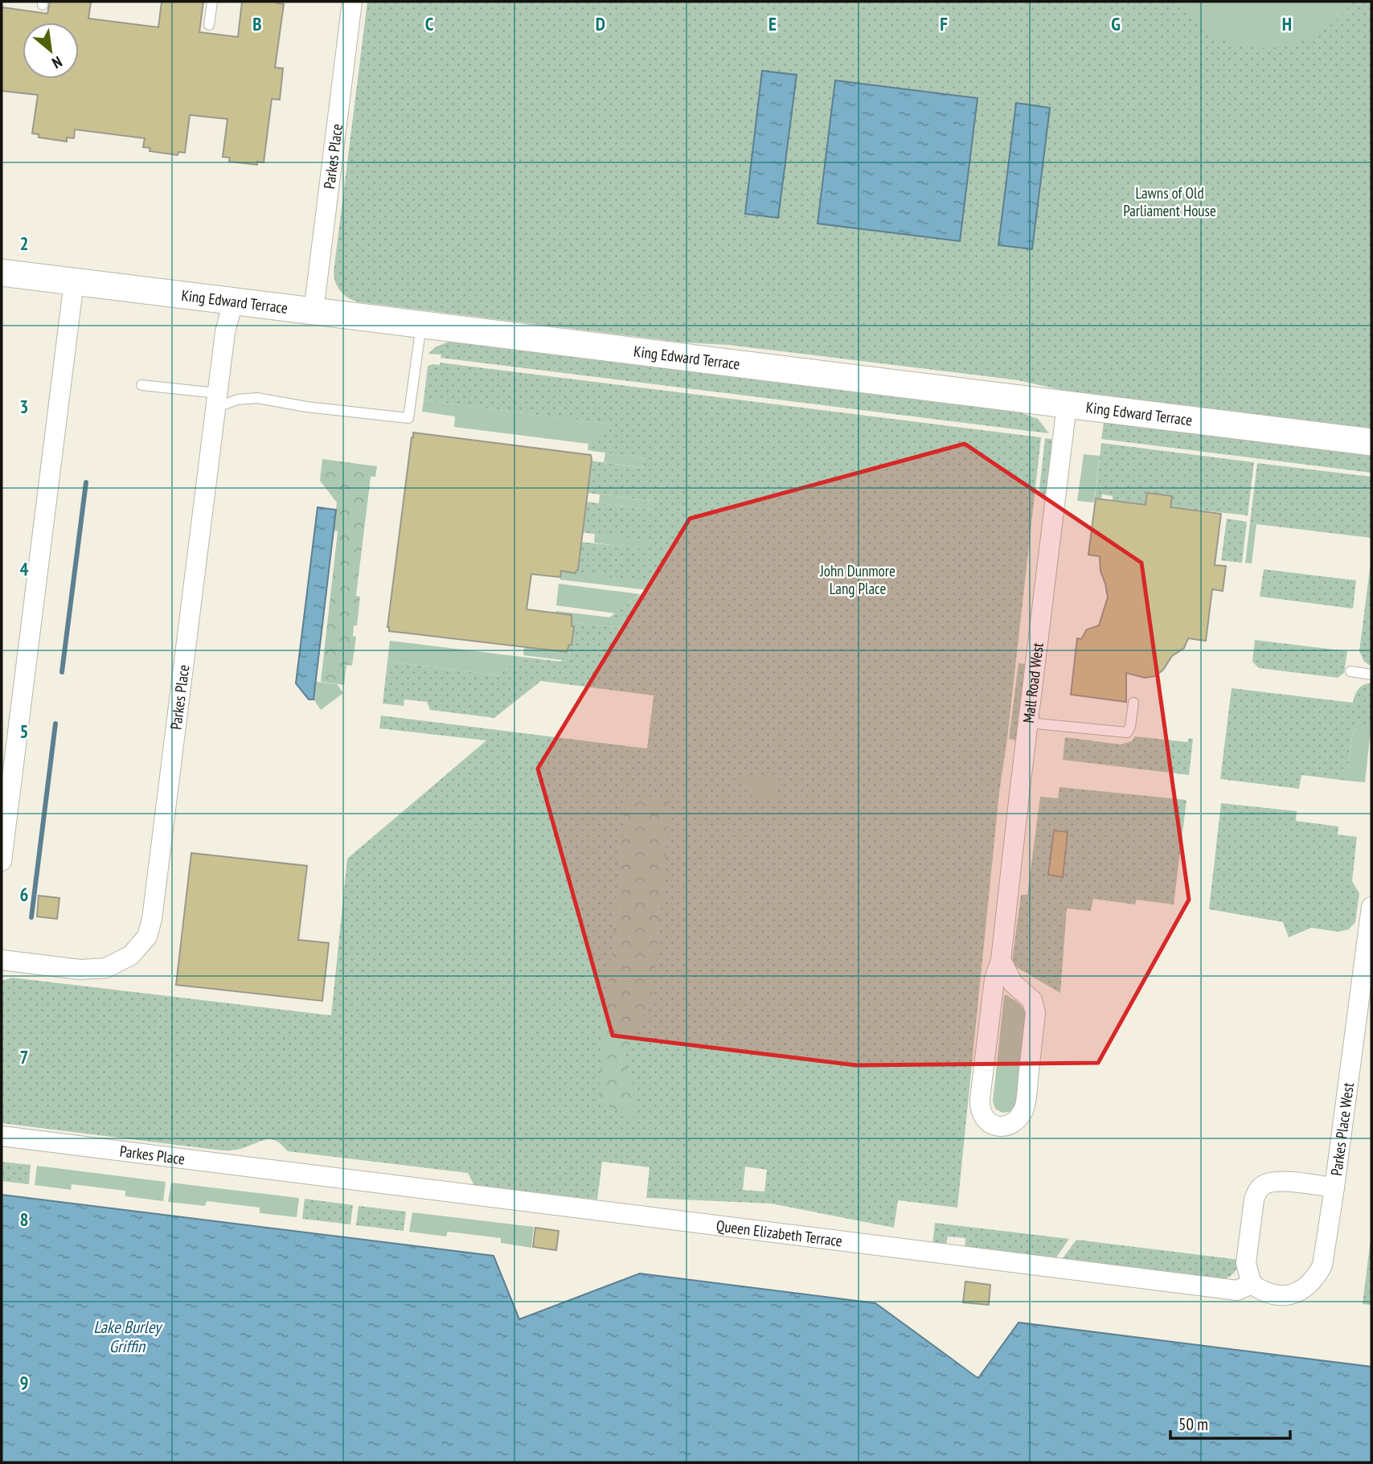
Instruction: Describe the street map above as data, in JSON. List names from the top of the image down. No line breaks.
{"streets":{"main road":["King Edward Terrace"],"street":["Parkes Place","Mall Road West","Parkes Place West","Queen Elizabeth Terrace"]},"crossings":[["Parkes Place","King Edward Terrace"],["Parkes Place","Queen Elizabeth Terrace"],["King Edward Terrace","Mall Road West"],["Parkes Place West","Queen Elizabeth Terrace"]],"water":["Lake Burley Griffin"],"parks":["Lawns of Old Parliament House","John Dunmore Lang Place"],"scale_bar":"50 m","north":"bottom right","grid":{"columns":["B","C","D","E","F","G","H"],"rows":["2","3","4","5","6","7","8","9"]}}
